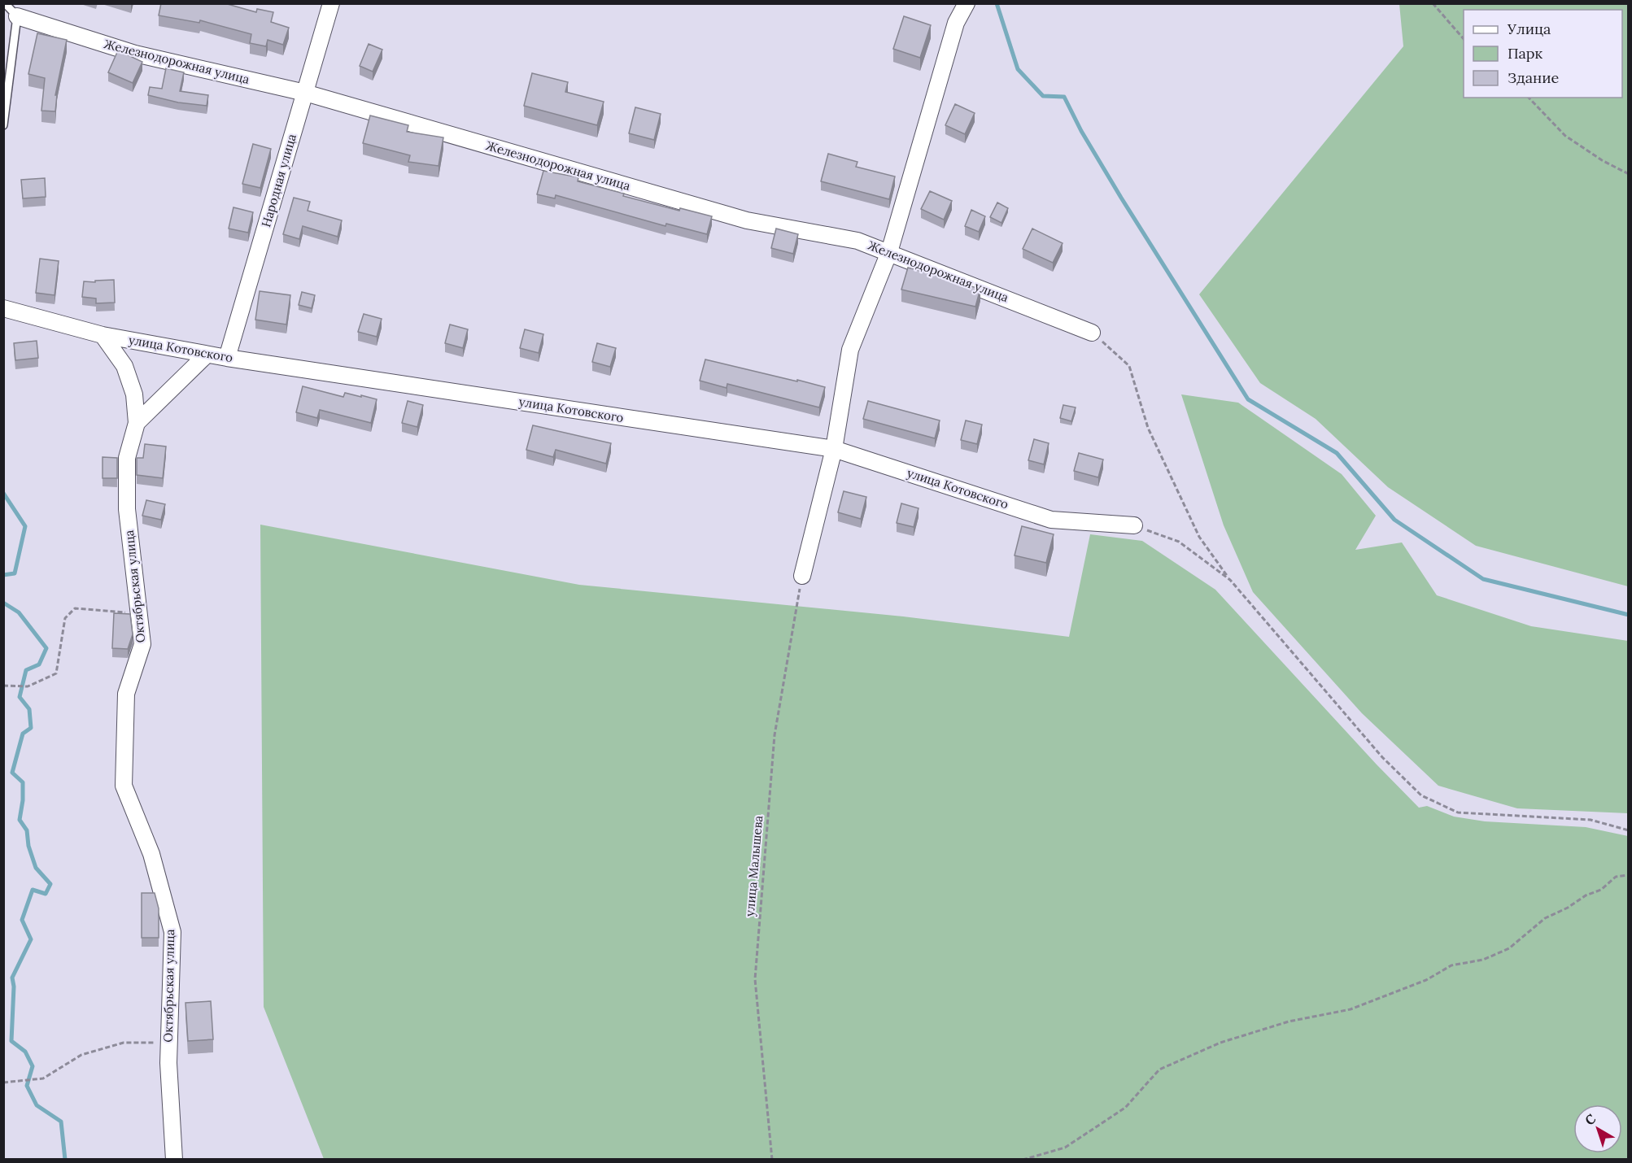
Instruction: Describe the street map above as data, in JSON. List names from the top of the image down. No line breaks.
{"streets":{"street":["Железнодорожная улица","Народная улица","улица Котовского","Октябрьская улица"],"path":["улица Малышева"]},"crossings":[["Железнодорожная улица","Народная улица"],["Народная улица","улица Котовского"],["улица Котовского","Октябрьская улица"]],"legend":["Улица","Парк","Здание"],"north":"top left"}
